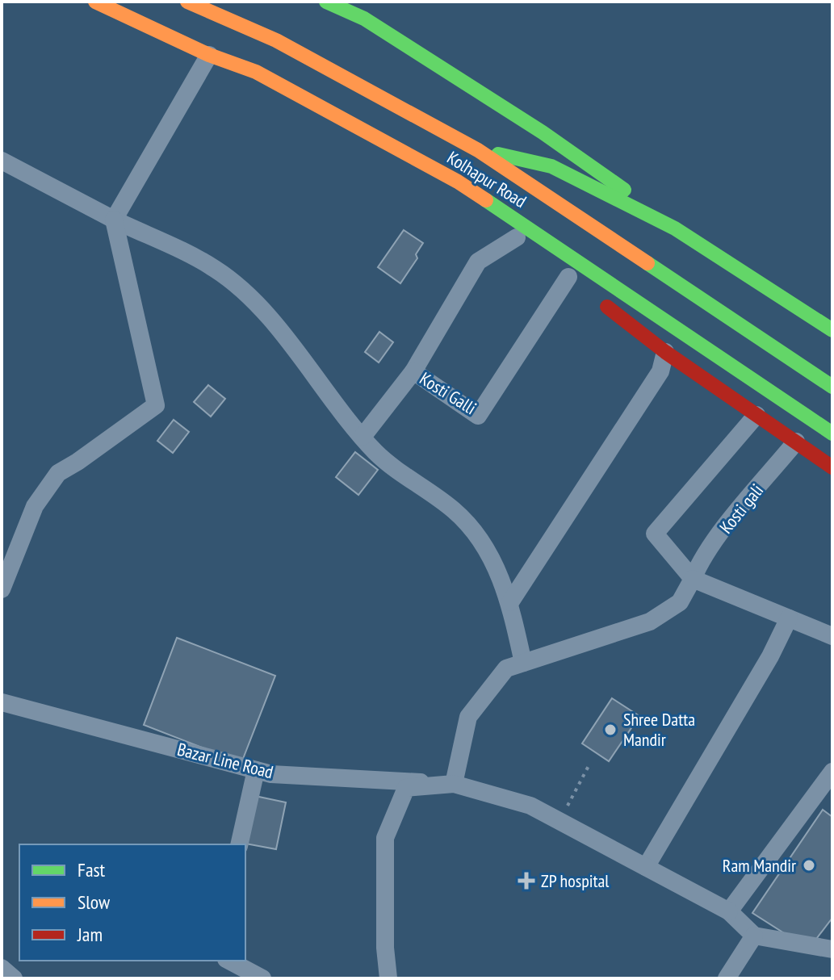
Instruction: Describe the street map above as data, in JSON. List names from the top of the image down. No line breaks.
{"streets":{"main road":["Kolhapur Road"],"street":["Kosti Galli","Kosti gali","Bazar Line Road"]},"crossings":[["Kosti gali","Bazar Line Road"]],"places":{"other":["Shree Datta Mandir","Ram Mandir"],"health":["ZP hospital"]},"legend":["Fast","Slow","Jam"]}
